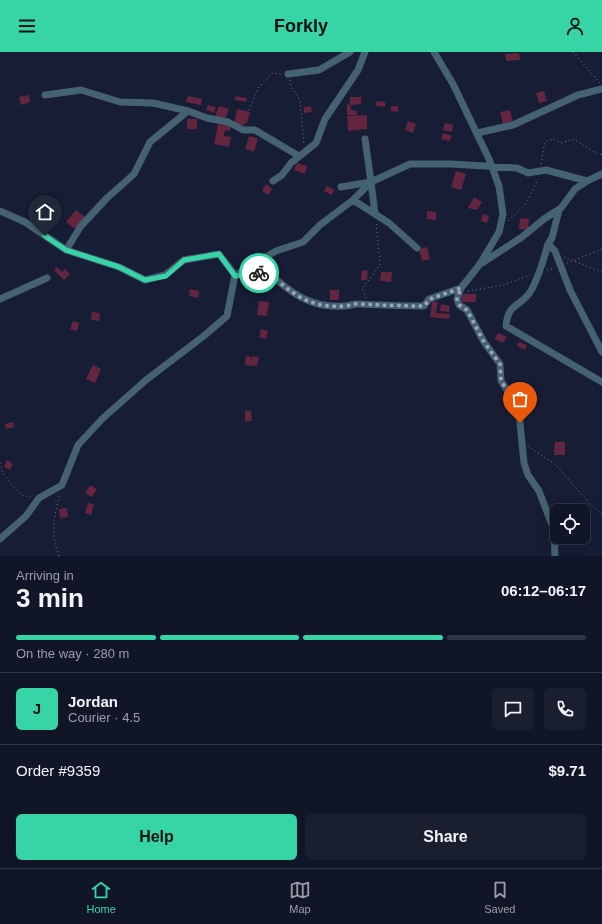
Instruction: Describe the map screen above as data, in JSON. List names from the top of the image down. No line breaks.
{"page":{"header":"Forkly","heading":["3 min","Arriving in","06:12–06:17"],"panel":["Jordan","Courier · 4.5","Order #9359","$9.71"],"bar":"On the way · 280 m","round":"J","buttons":["Help","Share"],"tabs":["Home","Map","Saved"]}}
